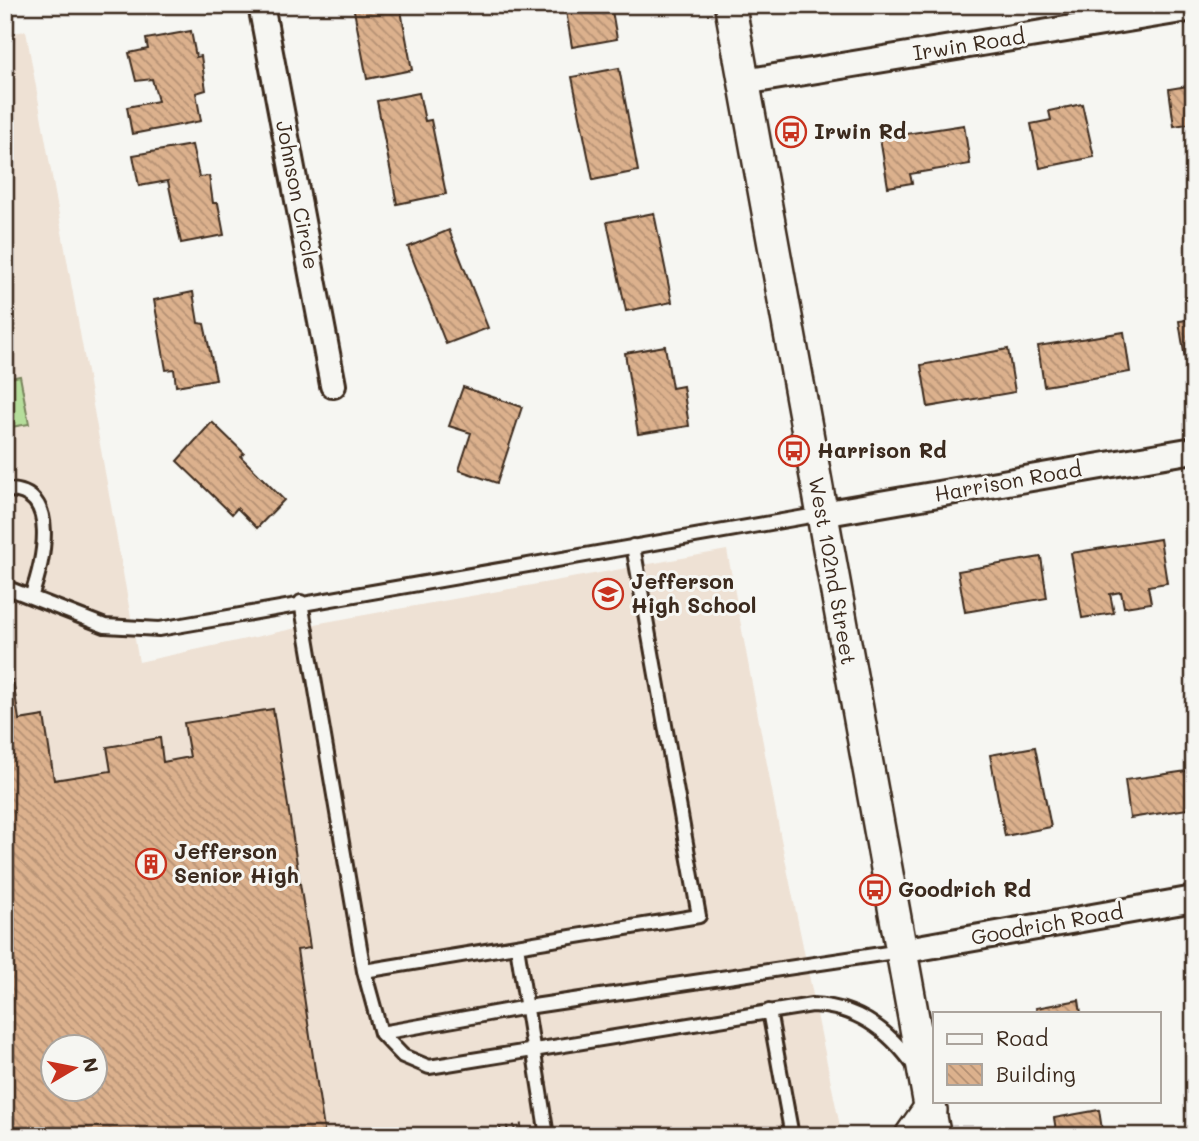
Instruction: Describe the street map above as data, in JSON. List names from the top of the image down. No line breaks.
{"streets":{"street":["Irwin Road","Johnson Circle","Harrison Road","West 102nd Street","Goodrich Road"]},"crossings":[["Irwin Road","West 102nd Street"],["Harrison Road","West 102nd Street"],["West 102nd Street","Goodrich Road"]],"places":{"bus stop":["Irwin Rd","Harrison Rd","Goodrich Rd"],"school or university":["Jefferson High School"],"building":["Jefferson Senior High"]},"legend":["Road","Building"],"north":"right"}
